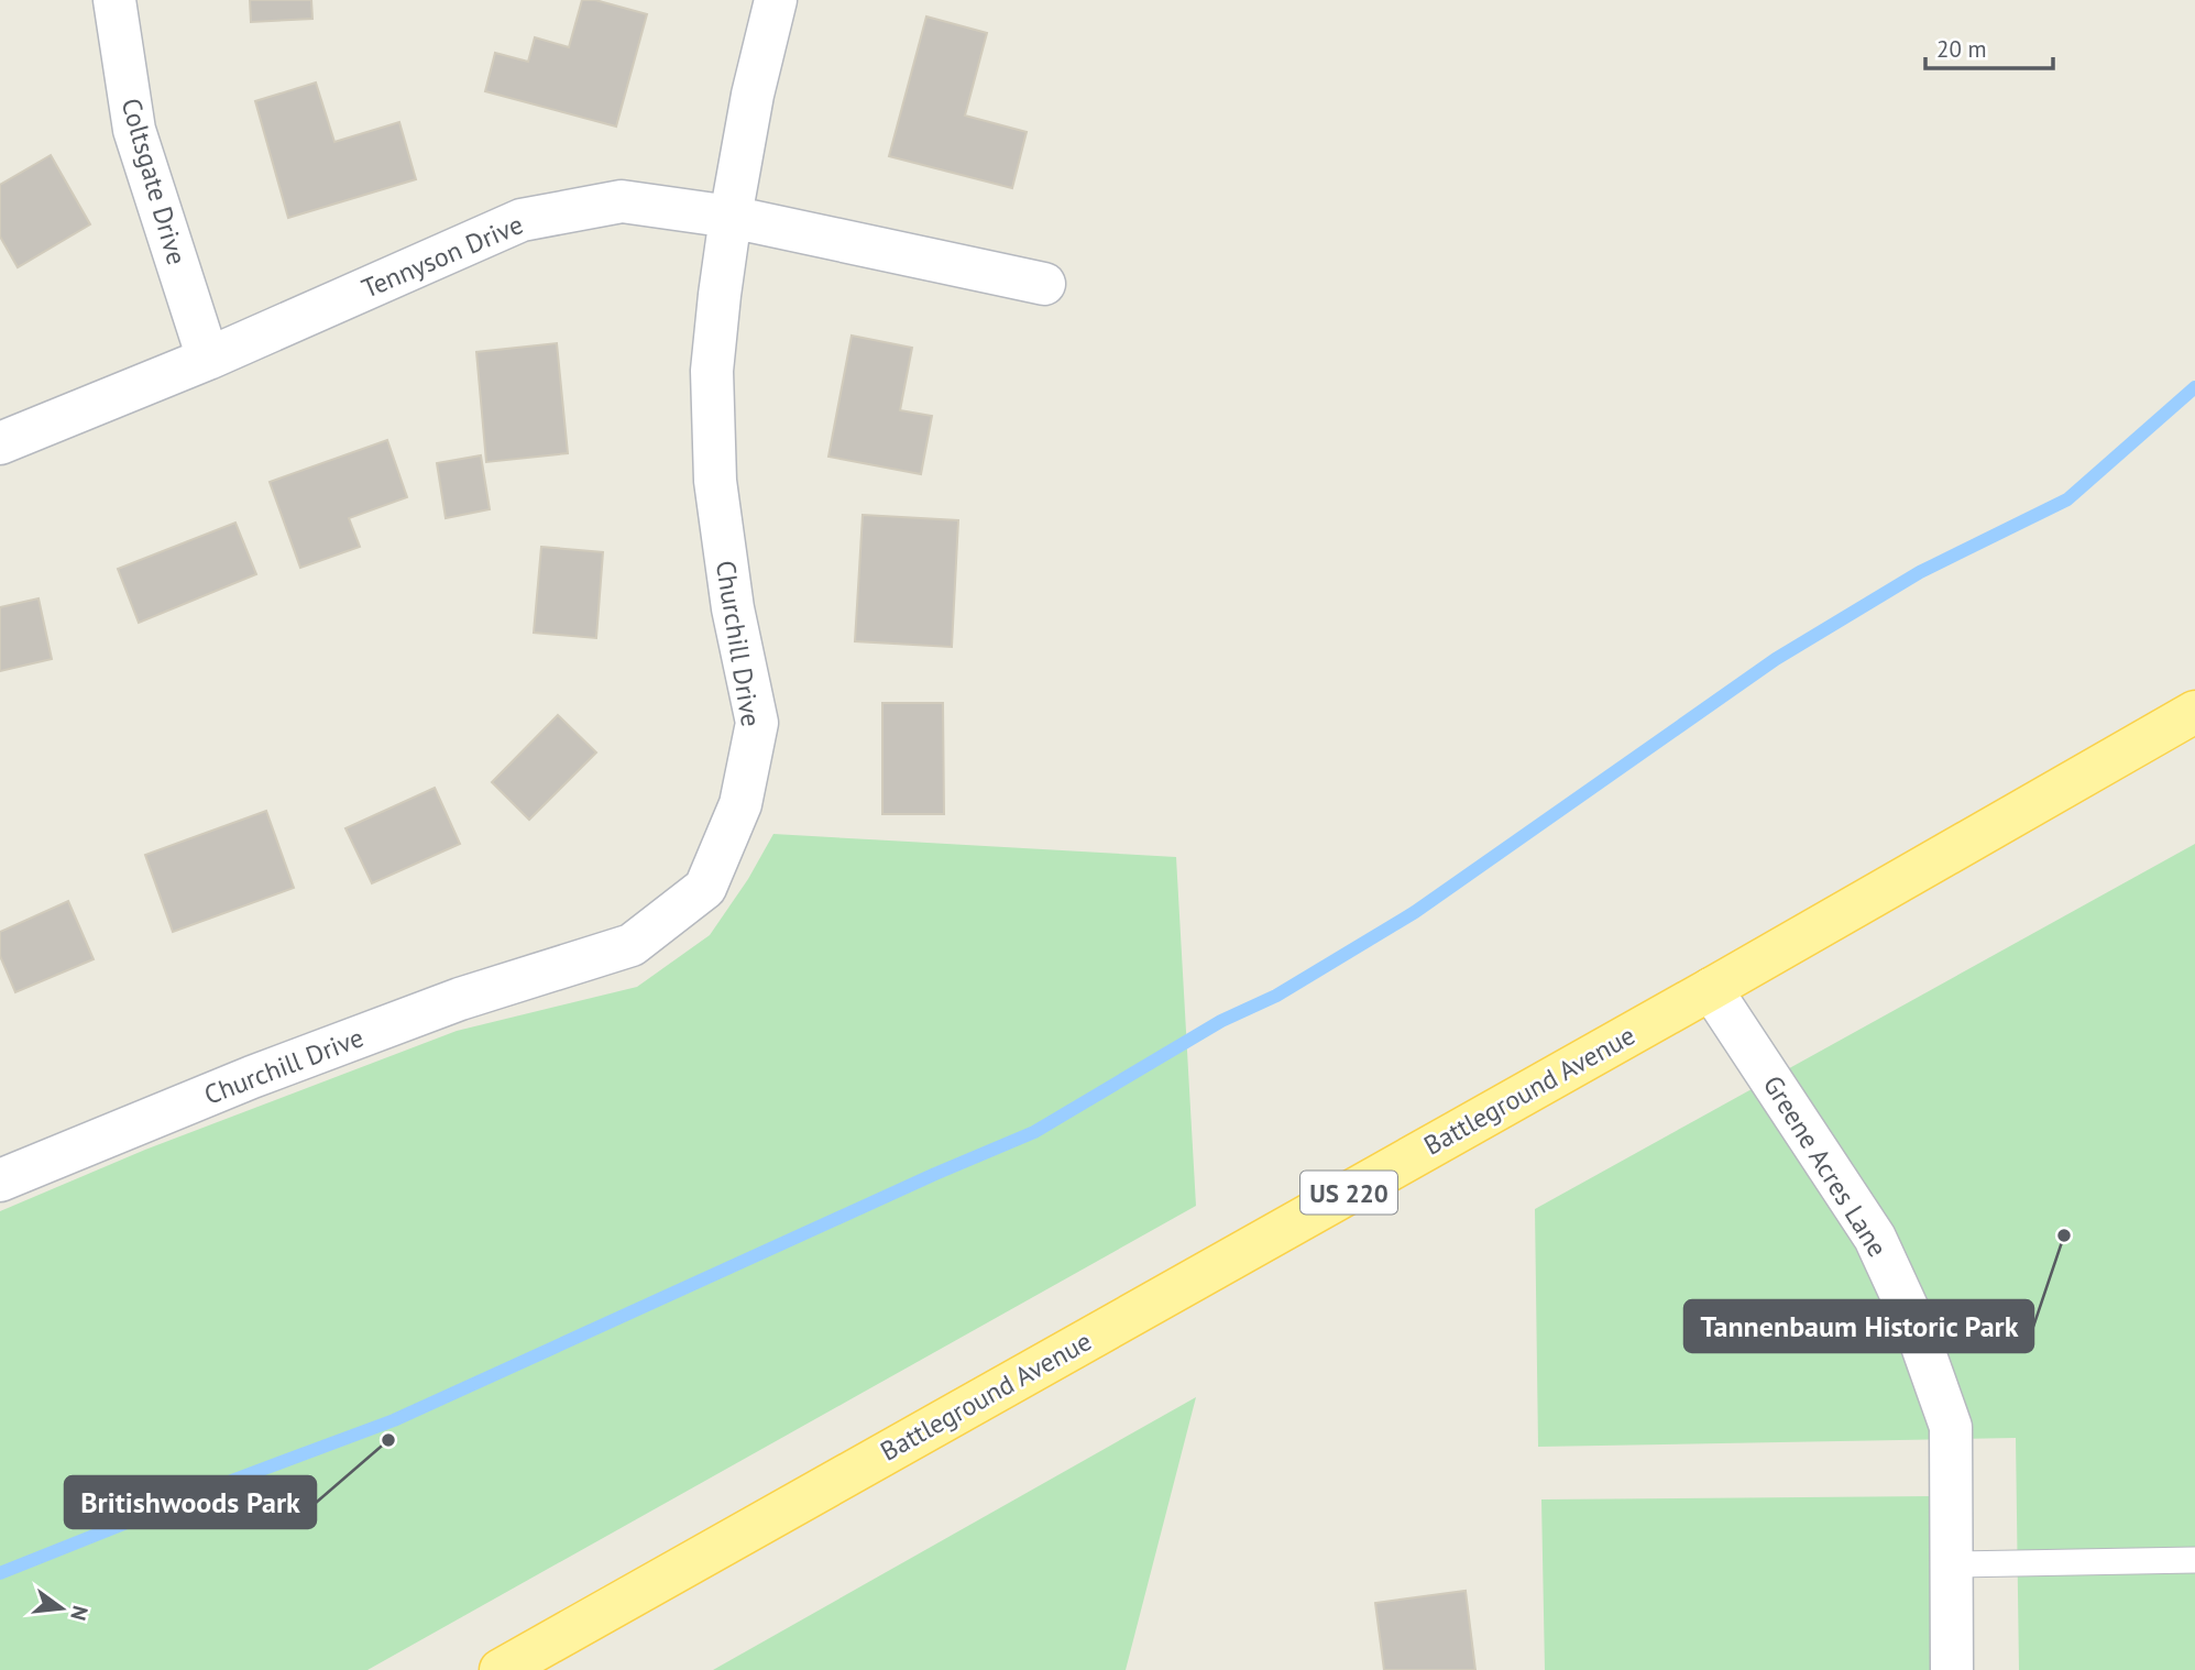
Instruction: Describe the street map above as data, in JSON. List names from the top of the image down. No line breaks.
{"streets":{"main road":["Battleground Avenue","US 220"],"street":["Coltsgate Drive","Tennyson Drive","Churchill Drive","Greene Acres Lane"]},"crossings":[["Coltsgate Drive","Tennyson Drive"],["Tennyson Drive","Churchill Drive"],["Battleground Avenue","Greene Acres Lane"]],"places":["Tannenbaum Historic Park","Britishwoods Park"],"scale_bar":"20 m","north":"right"}
